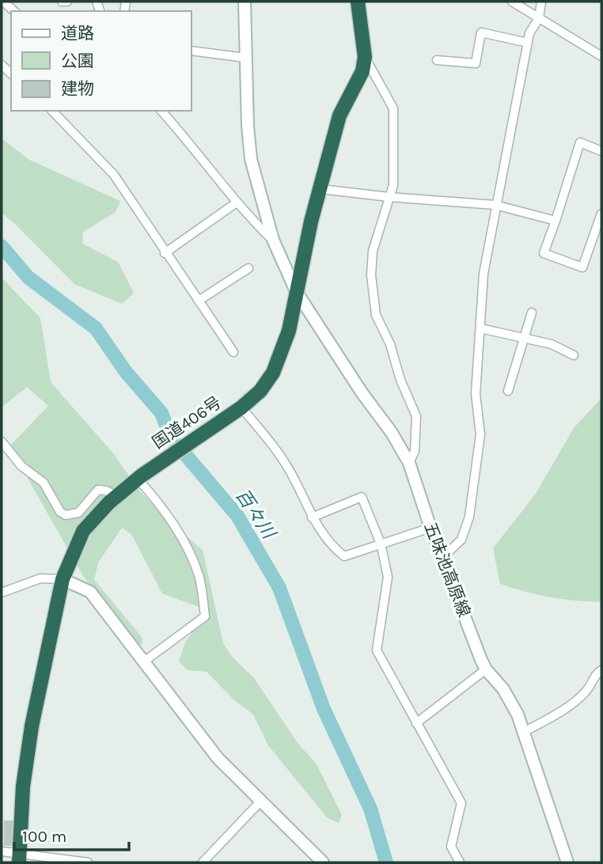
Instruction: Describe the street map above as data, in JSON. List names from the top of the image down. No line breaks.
{"streets":{"highway":["国道406号"],"street":["五味池高原線"]},"crossings":[["国道406号","五味池高原線"]],"water":["百々川"],"legend":["道路","公園","建物"],"scale_bar":"100 m"}
